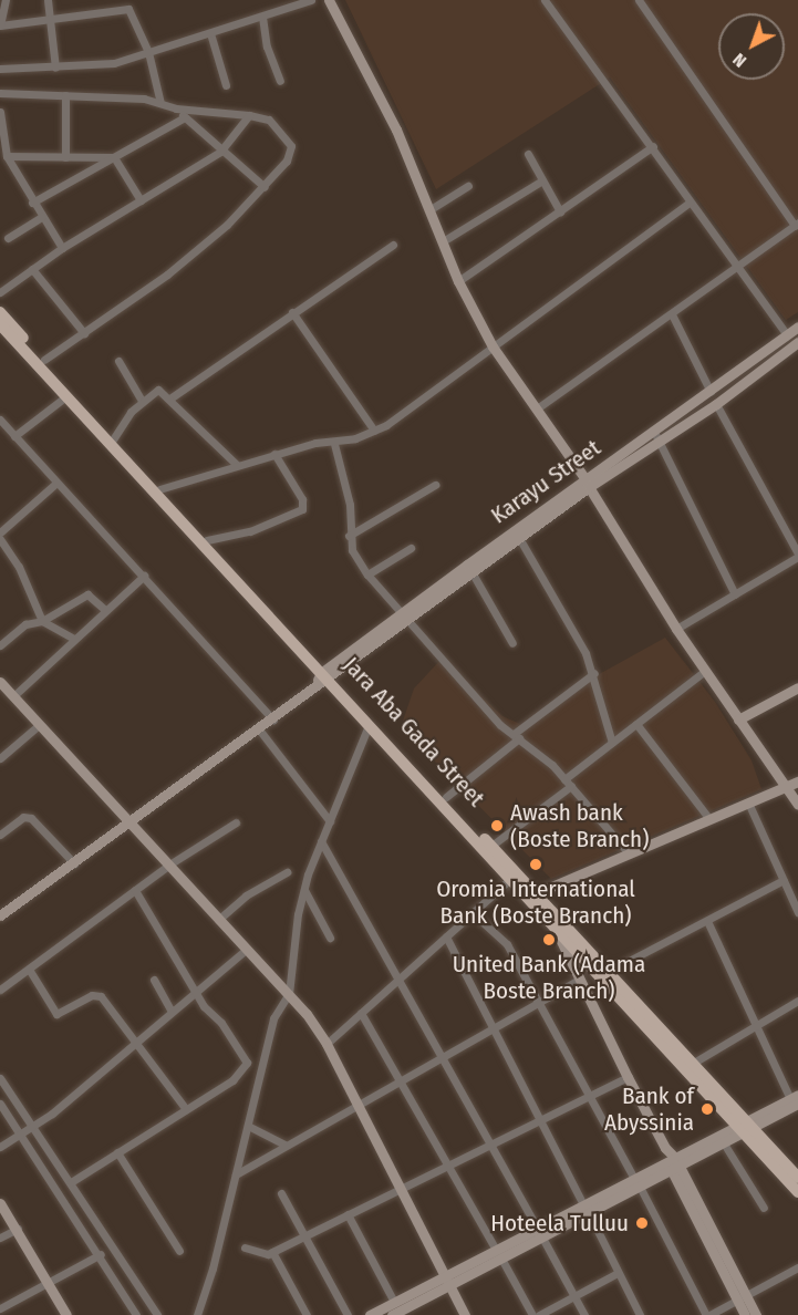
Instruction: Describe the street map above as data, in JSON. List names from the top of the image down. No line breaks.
{"streets":{"main road":["Jara Aba Gada Street"],"street":["Karayu Street"]},"crossings":[["Karayu Street","Jara Aba Gada Street"]],"places":["Awash bank (Boste Branch)","Oromia International Bank (Boste Branch)","United Bank (Adama Boste Branch)","Bank of Abyssinia","Hoteela Tulluu"],"north":"bottom left"}
